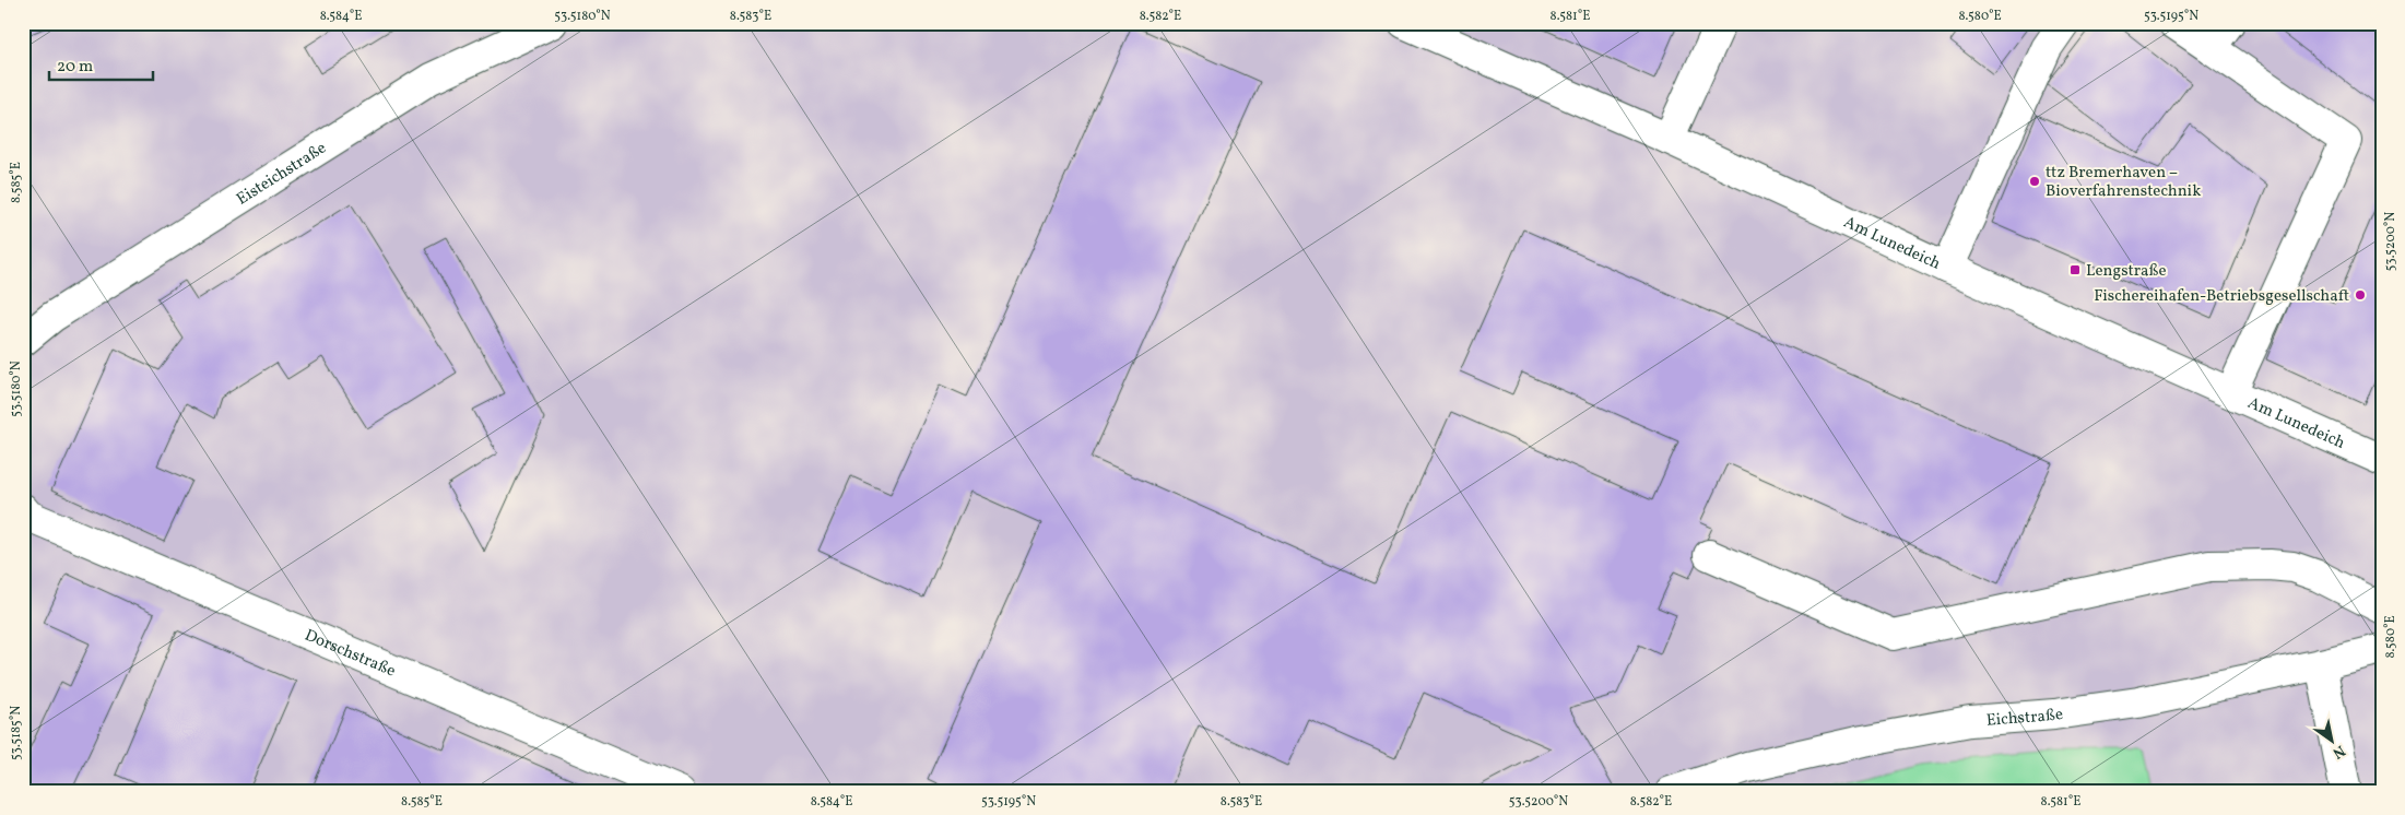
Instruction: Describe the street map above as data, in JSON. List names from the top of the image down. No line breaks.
{"streets":{"street":["Eisteichstraße","Am Lunedeich","Dorschstraße","Eichstraße"]},"places":{"other":["ttz Bremerhaven – Bioverfahrenstechnik","Fischereihafen-Betriebsgesellschaft"],"transit":["Lengstraße"]},"scale_bar":"20 m","north":"bottom right","coordinates":["8.584°E","53.5180°N","8.583°E","8.582°E","8.581°E","8.580°E","53.5195°N","8.585°E","53.5200°N","53.5185°N"]}
